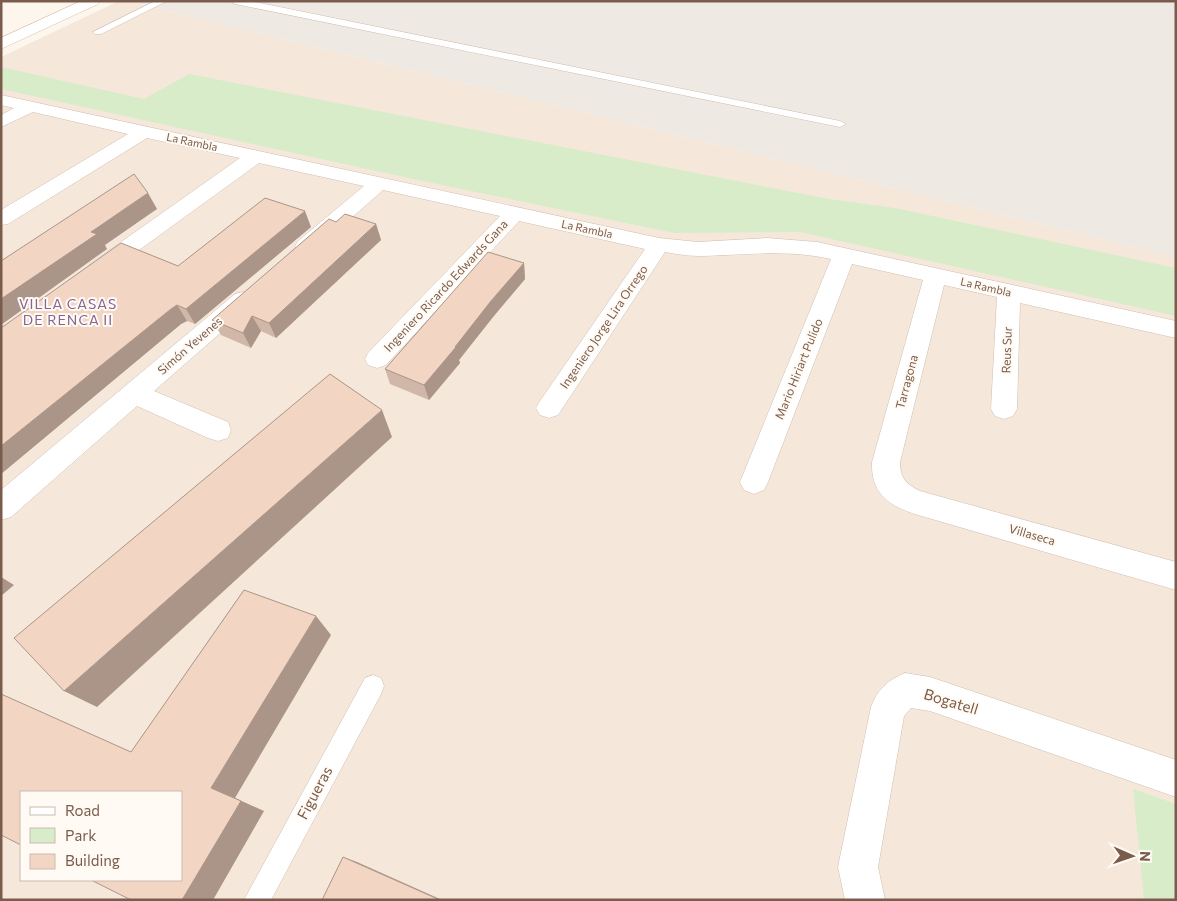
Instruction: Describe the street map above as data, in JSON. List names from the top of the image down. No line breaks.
{"streets":{"street":["La Rambla","Ingeniero Ricardo Edwards Gana","Ingeniero Jorge Lira Orrego","Simón Yevenes","Reus Sur","Mario Hiriart Pulido","Tarragona","Villaseca","Bogatell"],"lane":["Figueras"]},"crossings":[["La Rambla","Ingeniero Ricardo Edwards Gana"],["La Rambla","Ingeniero Jorge Lira Orrego"],["La Rambla","Reus Sur"],["La Rambla","Mario Hiriart Pulido"],["La Rambla","Tarragona"],["Tarragona","Villaseca"]],"districts":["VILLA CASAS DE RENCA II"],"legend":["Road","Park","Building"],"north":"right"}
